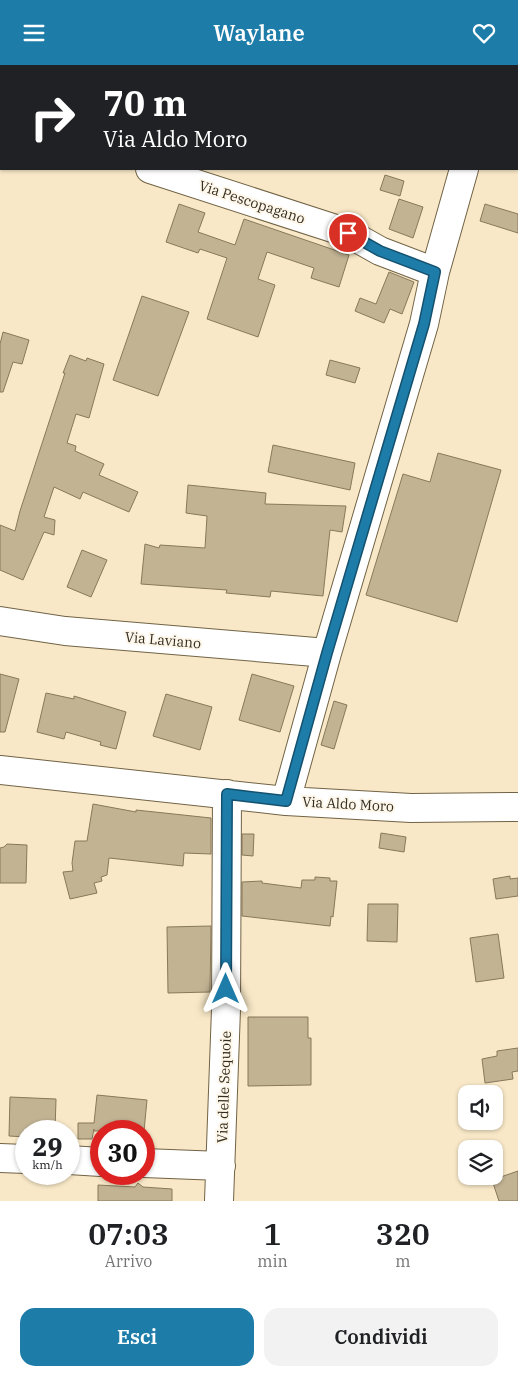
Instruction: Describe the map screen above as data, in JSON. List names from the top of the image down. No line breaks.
{"streets":{"street":["Via Pescopagano","Via Laviano","Via Aldo Moro","Via delle Sequoie"]},"crossings":[["Via Aldo Moro","Via delle Sequoie"]],"page":{"header":"Waylane","turn":["70 m","Via Aldo Moro"],"speed":"29 km/h","limit":"30","eta":["07:03","Arrivo","1","min","320","m"],"buttons":["Esci","Condividi"]}}
